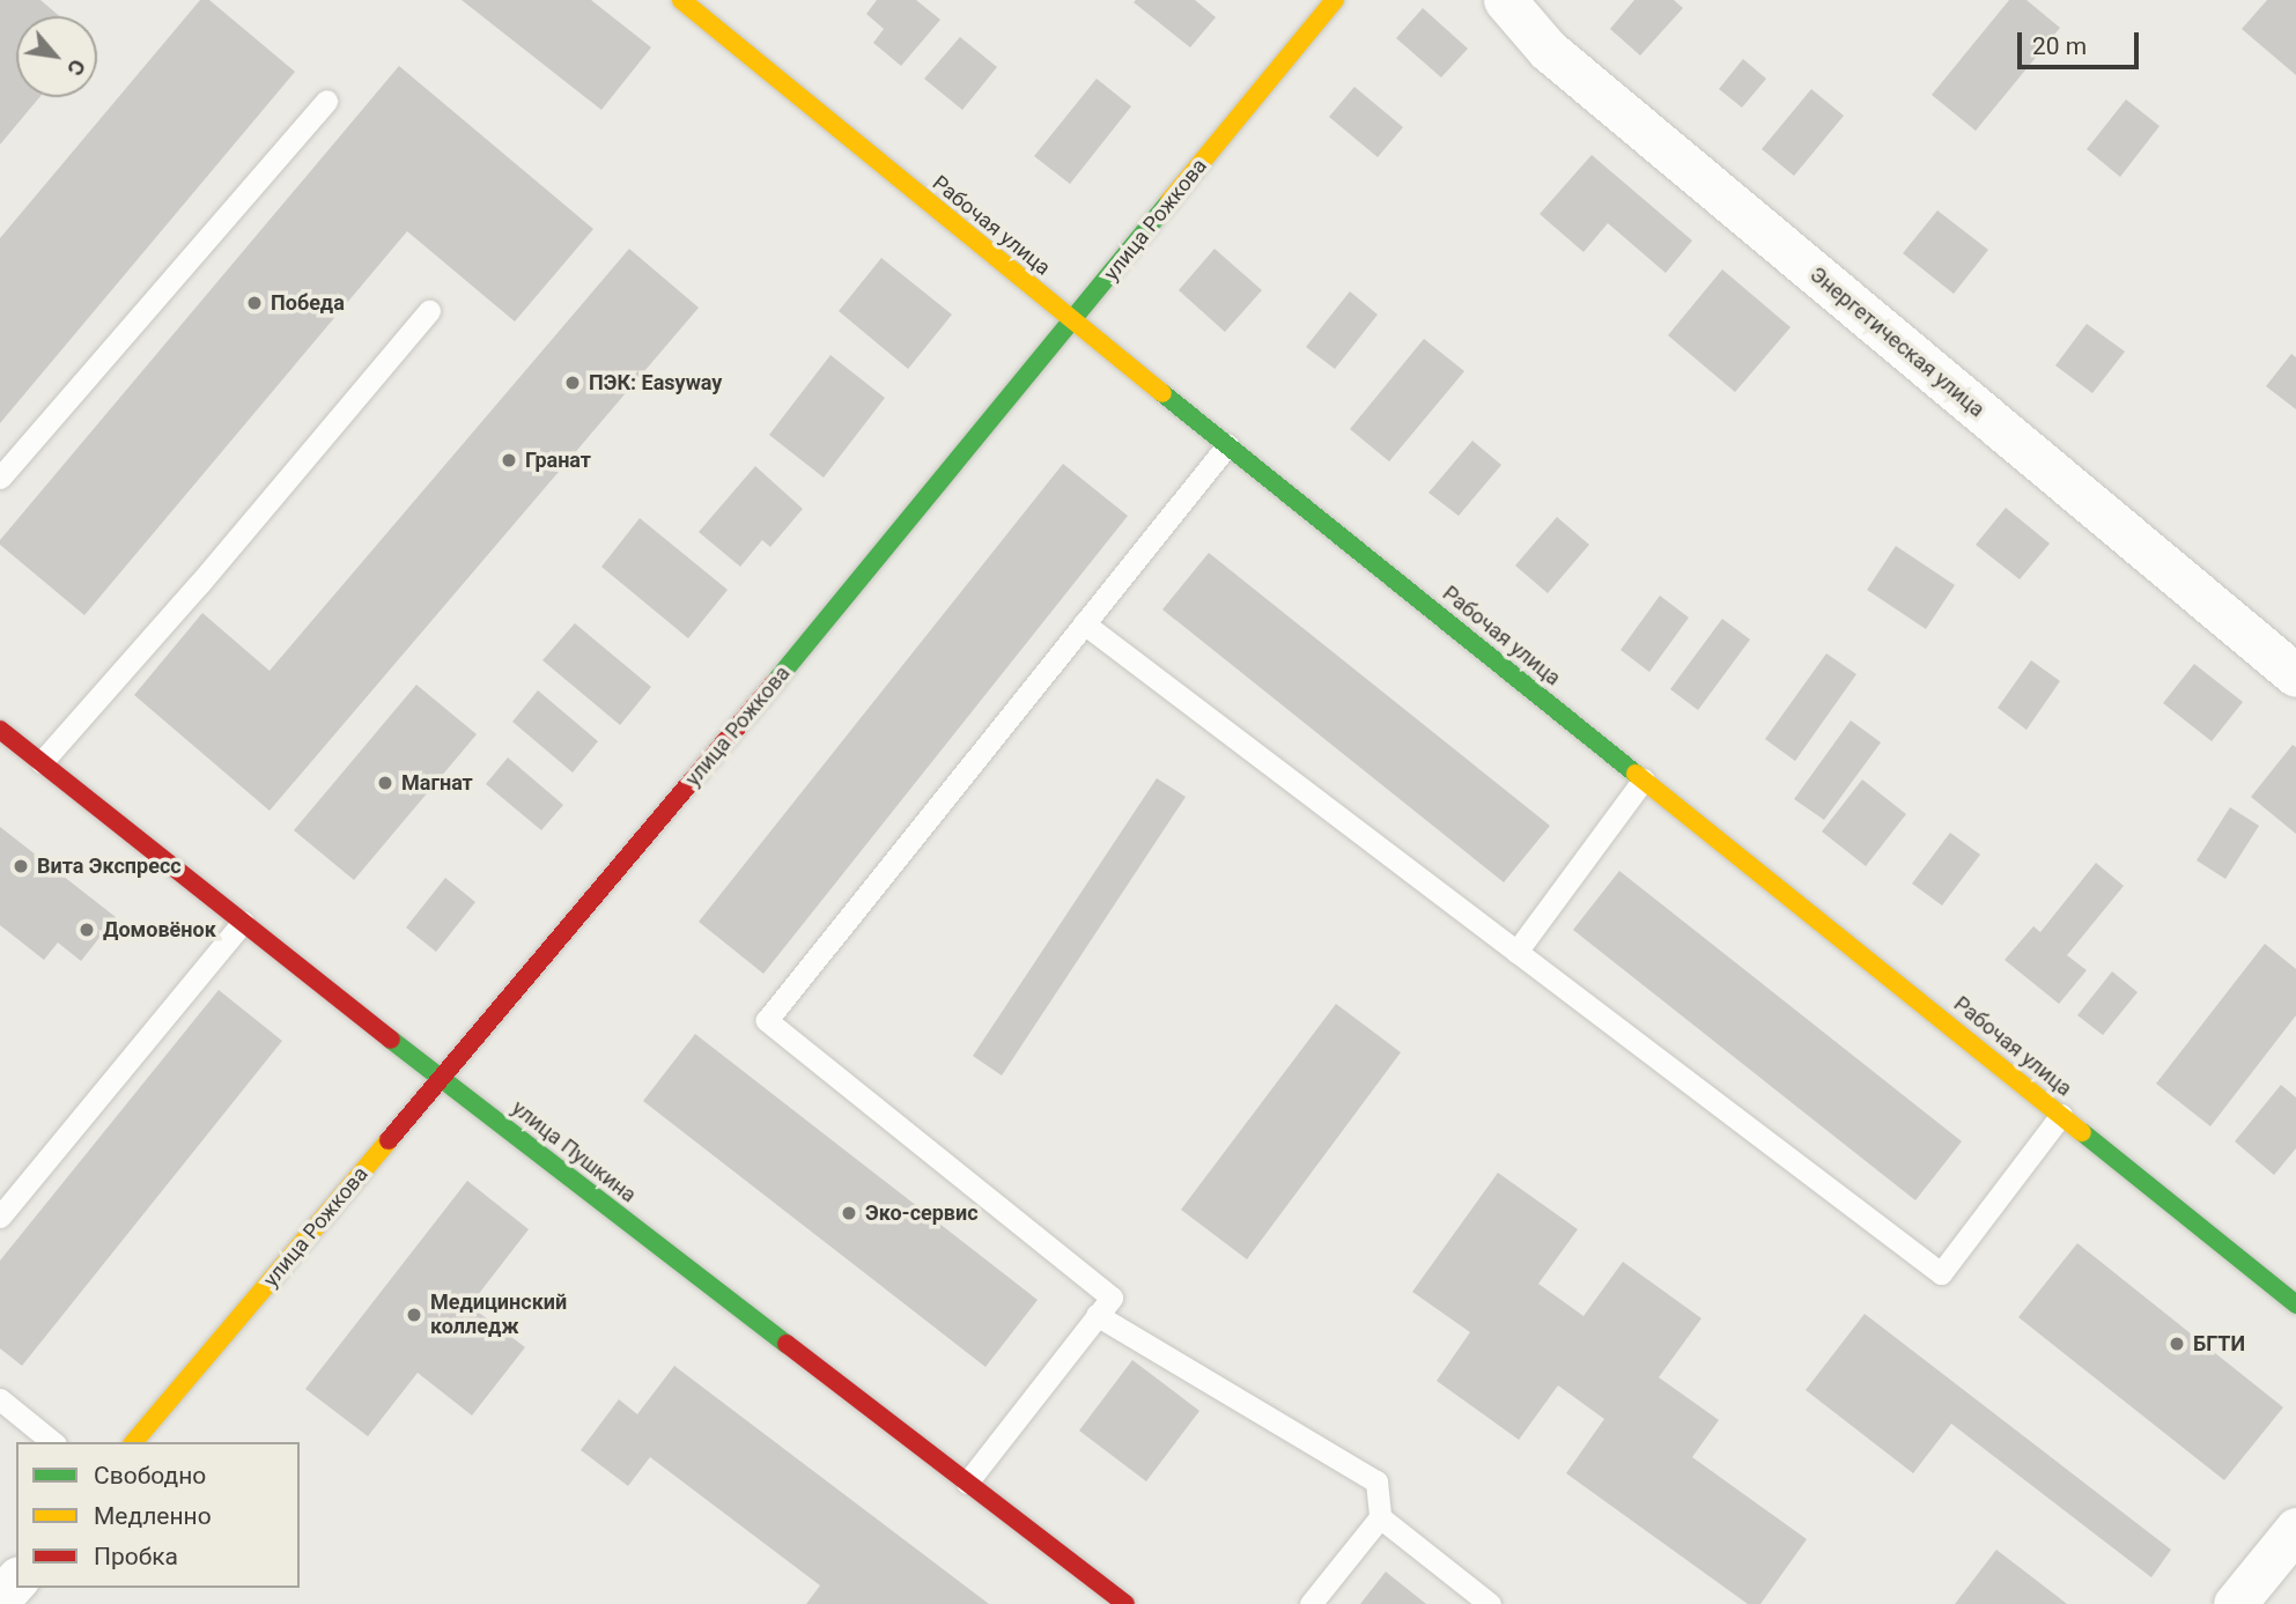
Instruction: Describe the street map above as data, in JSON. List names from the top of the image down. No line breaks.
{"streets":{"street":["улица Рожкова","Рабочая улица","Энергетическая улица","улица Пушкина"]},"crossings":[["улица Рожкова","Рабочая улица"],["улица Рожкова","улица Пушкина"]],"places":["Победа","ПЭК: Easyway","Гранат","Магнат","Вита Экспресс","Домовёнок","Эко-сервис","Медицинский колледж","БГТИ"],"legend":["Свободно","Медленно","Пробка"],"scale_bar":"20 m","north":"bottom right"}
